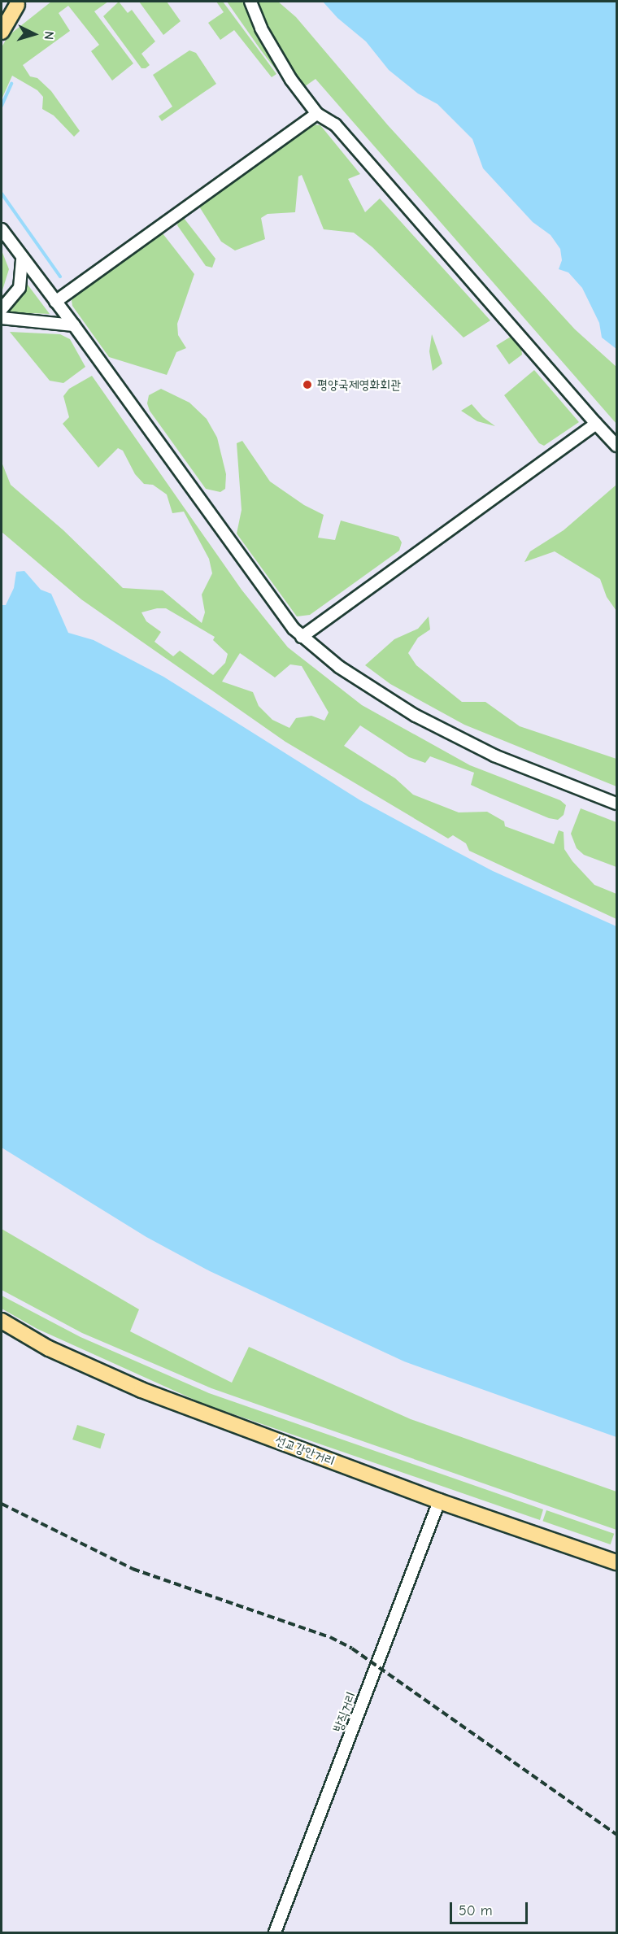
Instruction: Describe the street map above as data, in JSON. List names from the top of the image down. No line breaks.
{"streets":{"main road":["선교강안거리"],"street":["방직거리"]},"crossings":[["선교강안거리","방직거리"]],"places":["평양국제영화회관"],"scale_bar":"50 m","north":"right"}
